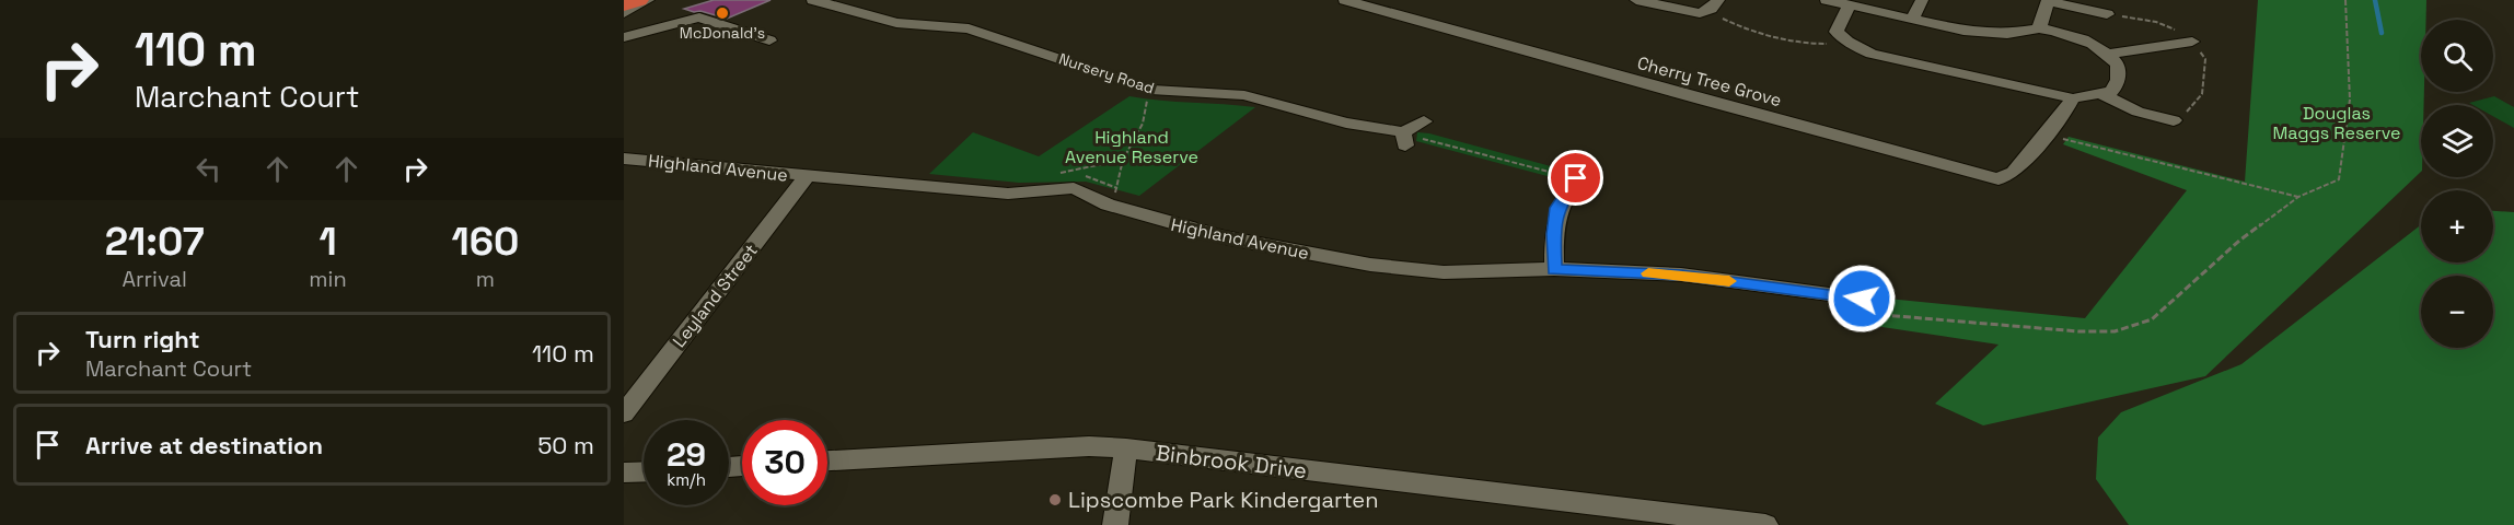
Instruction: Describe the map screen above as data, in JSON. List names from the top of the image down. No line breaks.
{"streets":{"street":["Nursery Road","Cherry Tree Grove","Highland Avenue","Leyland Street","Binbrook Drive"]},"crossings":[["Highland Avenue","Leyland Street"]],"parks":["Douglas Maggs Reserve","Highland Avenue Reserve"],"places":["McDonald's","Lipscombe Park Kindergarten"],"page":{"turn":["110 m","Marchant Court"],"map_buttons":["+","−"],"eta":["21:07","Arrival","1","min","160","m"],"list":[{"name":"Turn right","note":"Marchant Court","value":"110 m"},{"name":"Arrive at destination","value":"50 m"}],"speed":"29 km/h","limit":"30"}}
